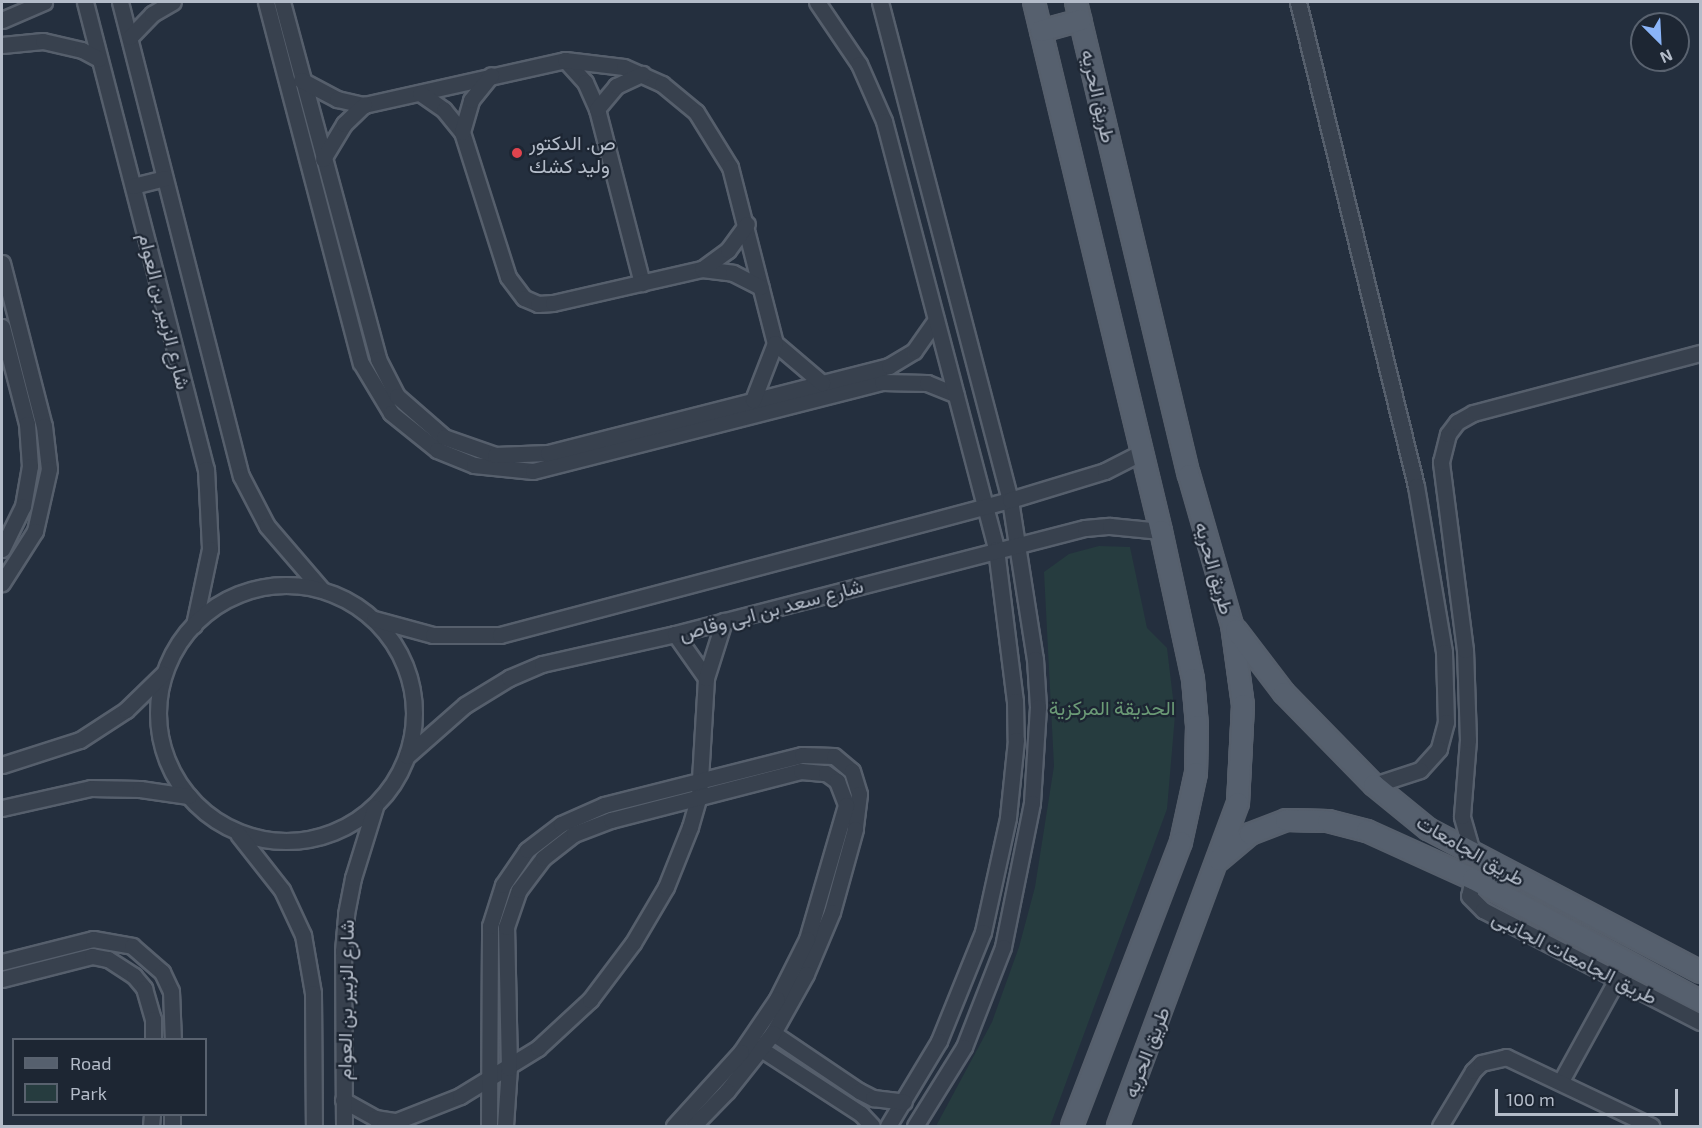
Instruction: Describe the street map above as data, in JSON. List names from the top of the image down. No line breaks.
{"streets":{"main road":["طريق الحريه","طريق الجامعات"],"street":["شارع الزبير بن العوام","شارع سعد بن ابى وقاص","طريق الجامعات الجانبى"]},"crossings":[["طريق الحريه","طريق الجامعات"],["طريق الجامعات","طريق الجامعات الجانبى"]],"parks":["الحديقة المركزية"],"places":["ص. الدكتور وليد كشك"],"legend":["Road","Park"],"scale_bar":"100 m","north":"bottom right"}
